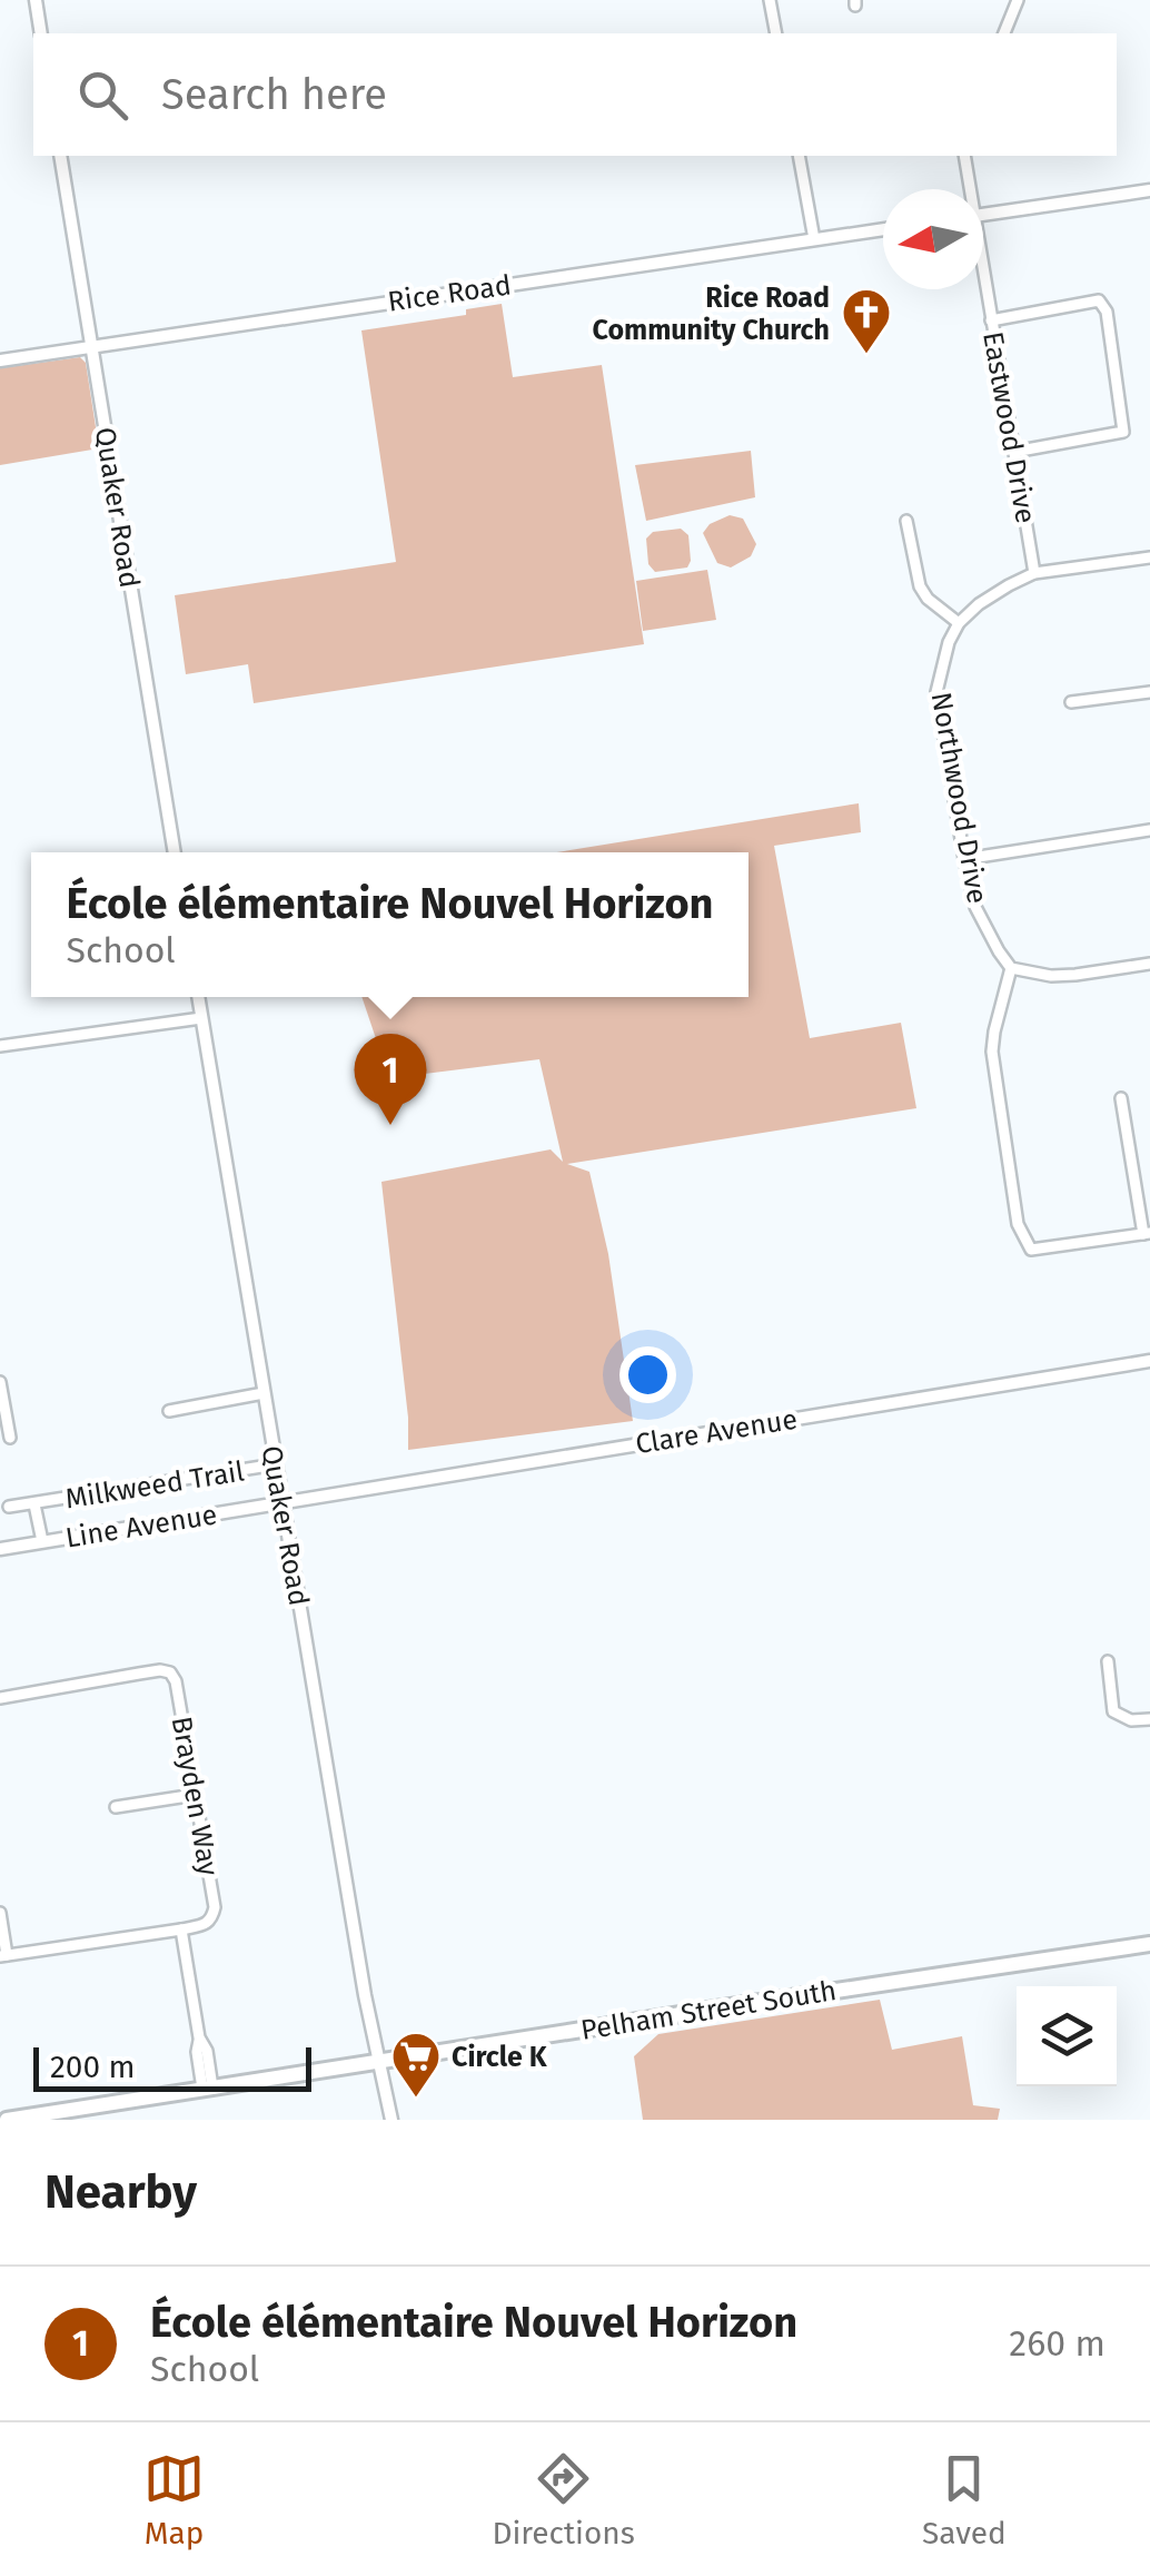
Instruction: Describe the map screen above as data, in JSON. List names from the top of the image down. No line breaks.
{"streets":{"main road":["Pelham Street South"],"street":["Rice Road","Eastwood Drive","Quaker Road","Northwood Drive","Clare Avenue","Milkweed Trail","Line Avenue","Brayden Way"]},"crossings":[["Rice Road","Quaker Road"],["Quaker Road","Clare Avenue"],["Quaker Road","Milkweed Trail"],["Quaker Road","Line Avenue"],["Quaker Road","Pelham Street South"],["Clare Avenue","Line Avenue"],["Milkweed Trail","Line Avenue"]],"places":{"church":["Rice Road Community Church"],"supermarket":["Circle K"]},"scale_bar":"200 m","north":"left","page":{"search":"Search here","popup":["École élémentaire Nouvel Horizon","School"],"pins":"1","scale":"200 m","heading":"Nearby","list":[{"mark":"1","name":"École élémentaire Nouvel Horizon","note":"School","value":"260 m"}],"nav":["Map","Directions","Saved"]}}
